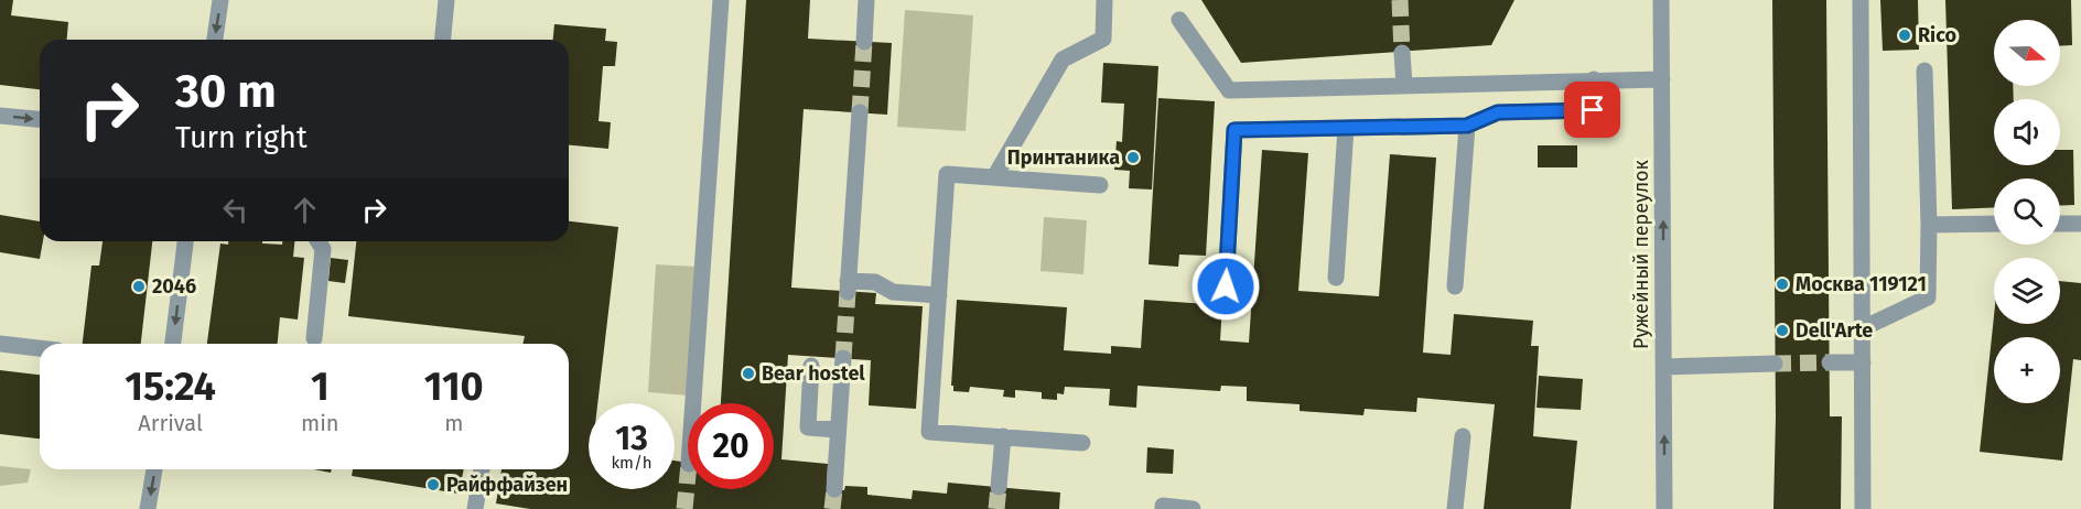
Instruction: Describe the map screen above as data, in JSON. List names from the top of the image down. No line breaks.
{"streets":{"street":["Ружейный переулок"]},"one_way":["Ружейный переулок"],"places":["Rico","Принтаника","Москва 119121","2046","Dell'Arte","Bear hostel","Райффайзен"],"north":"right","page":{"map_buttons":"+","turn":["30 m","Turn right"],"eta":["15:24","Arrival","1","min","110","m"],"speed":"13 km/h","limit":"20"}}
